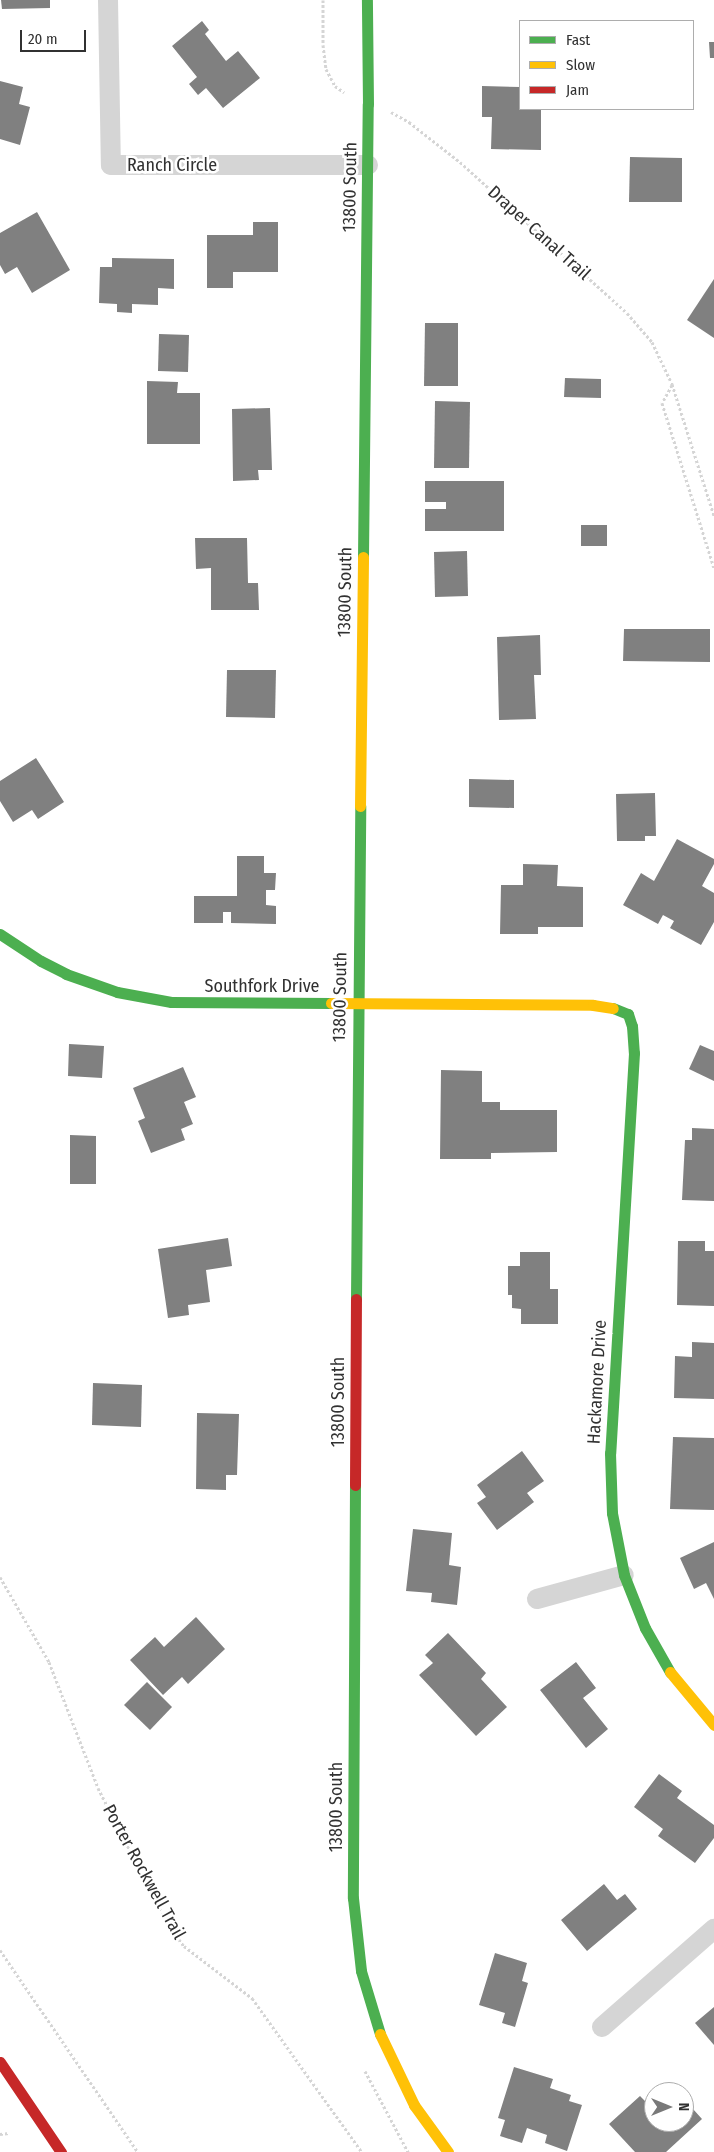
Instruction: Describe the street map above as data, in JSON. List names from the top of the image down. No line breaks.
{"streets":{"main road":["13800 South","Southfork Drive","Hackamore Drive"],"street":["Ranch Circle"],"path":["Draper Canal Trail","Porter Rockwell Trail"]},"crossings":[["Ranch Circle","13800 South"],["13800 South","Draper Canal Trail"],["13800 South","Southfork Drive"],["Southfork Drive","Hackamore Drive"]],"legend":["Fast","Slow","Jam"],"scale_bar":"20 m","north":"right"}
